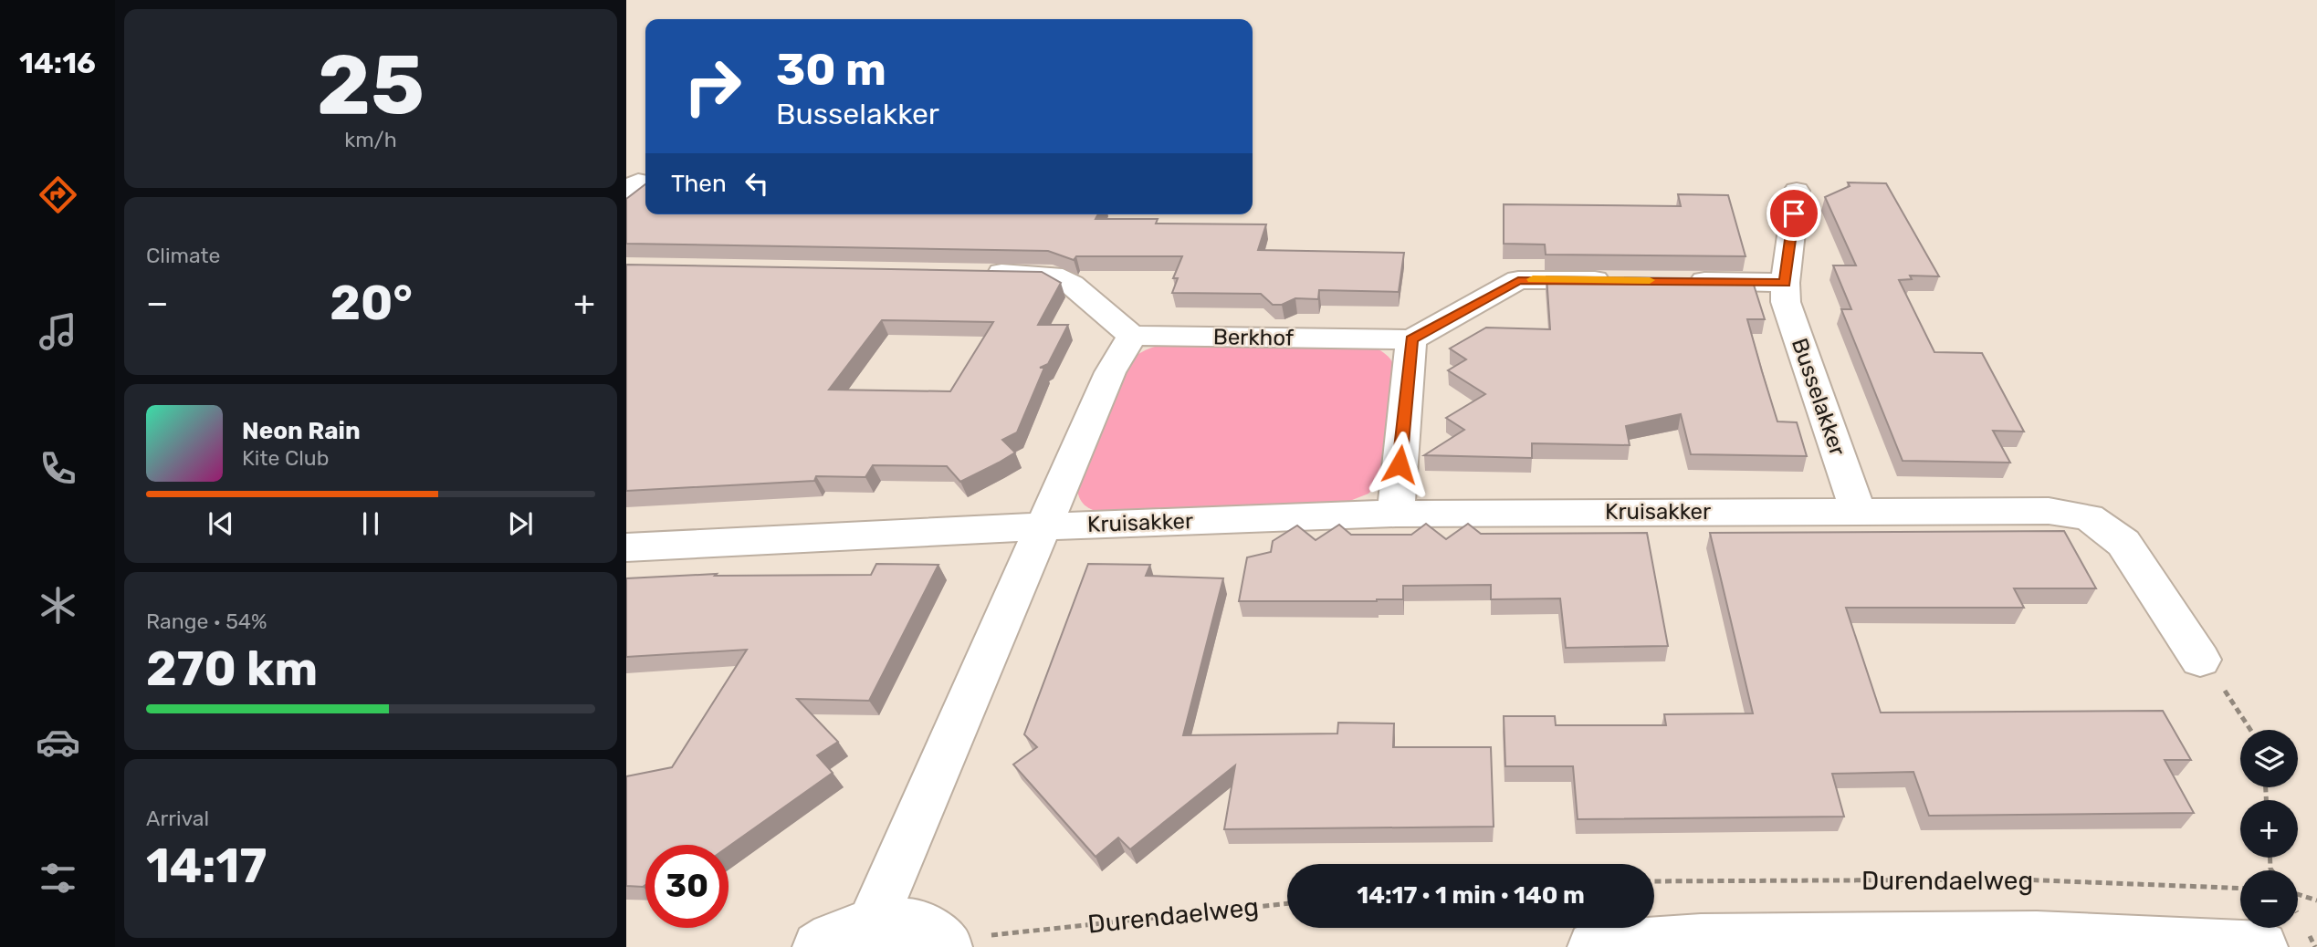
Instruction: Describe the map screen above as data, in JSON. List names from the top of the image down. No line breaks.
{"streets":{"street":["Berkhof","Busselakker","Kruisakker"],"path":["Durendaelweg"]},"crossings":[["Busselakker","Kruisakker"]],"page":{"tabs":"14:16","tile":[["25","km/h"],"Climate",["Range · 54%","270 km"],["Arrival","14:17"]],"turn":["30 m","Busselakker"],"then":"Then","heat":["−","20°","+"],"song":["Neon Rain","Kite Club"],"map_buttons":["+","−"],"limit":"30","trip":"14:17 · 1 min · 140 m"}}
